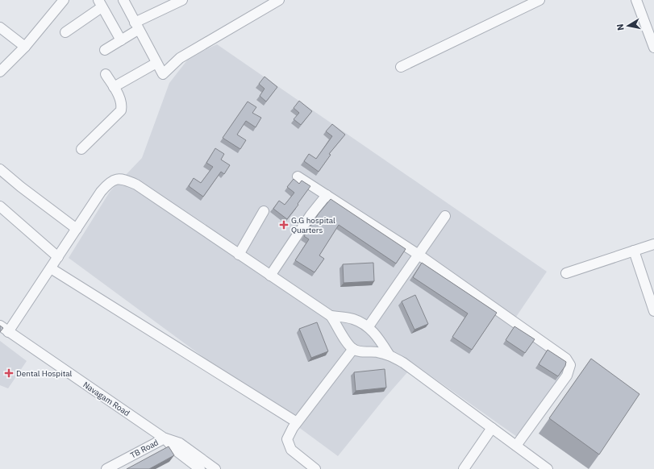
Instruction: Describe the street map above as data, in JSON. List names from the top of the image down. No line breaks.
{"streets":{"street":["Navagam Road","TB Road"]},"crossings":[["Navagam Road","TB Road"]],"places":{"health":["G.G hospital Quarters","Dental Hospital"]},"north":"left"}
